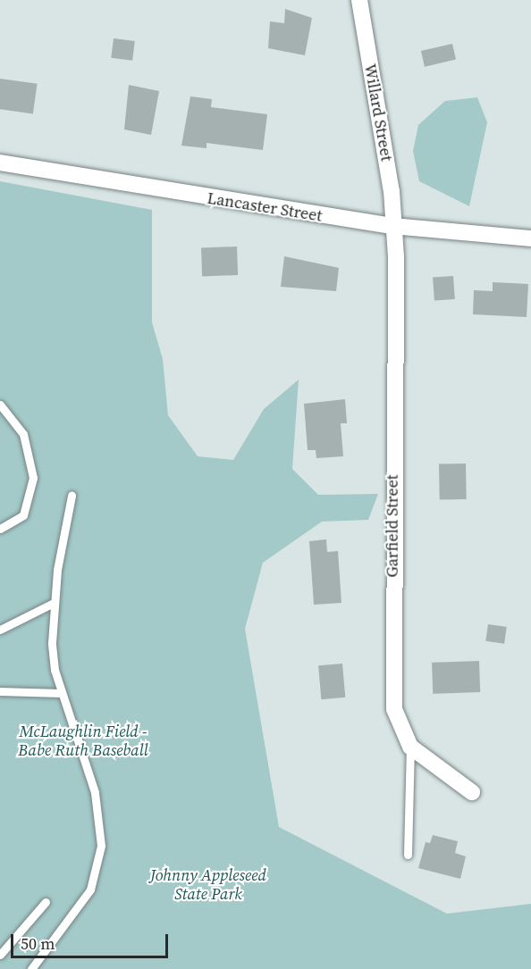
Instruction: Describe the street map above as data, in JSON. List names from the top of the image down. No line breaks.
{"streets":{"street":["Willard Street","Lancaster Street","Garfield Street"]},"crossings":[["Willard Street","Lancaster Street"],["Willard Street","Garfield Street"],["Lancaster Street","Garfield Street"]],"parks":["McLaughlin Field - Babe Ruth Baseball","Johnny Appleseed State Park"],"scale_bar":"50 m"}
